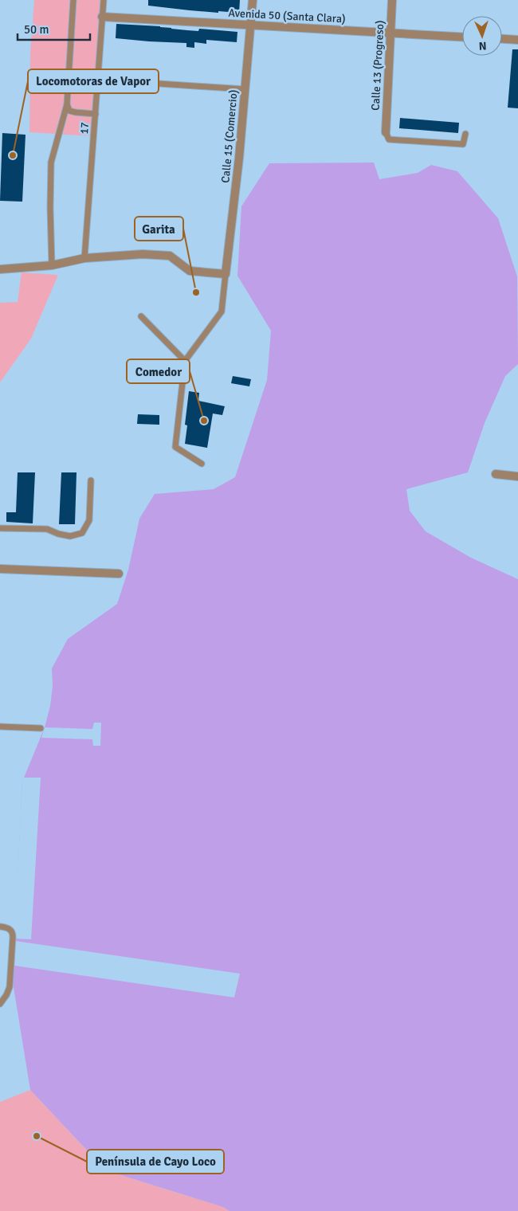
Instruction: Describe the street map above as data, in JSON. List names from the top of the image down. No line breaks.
{"streets":{"street":["Avenida 50 (Santa Clara)","Calle 13 (Progreso)","Calle 15 (Comercio)"],"lane":["17"]},"crossings":[["Avenida 50 (Santa Clara)","Calle 13 (Progreso)"],["Avenida 50 (Santa Clara)","17"],["Avenida 50 (Santa Clara)","Calle 15 (Comercio)"]],"places":["Locomotoras de Vapor","Garita","Comedor","Península de Cayo Loco"],"scale_bar":"50 m","north":"bottom"}
